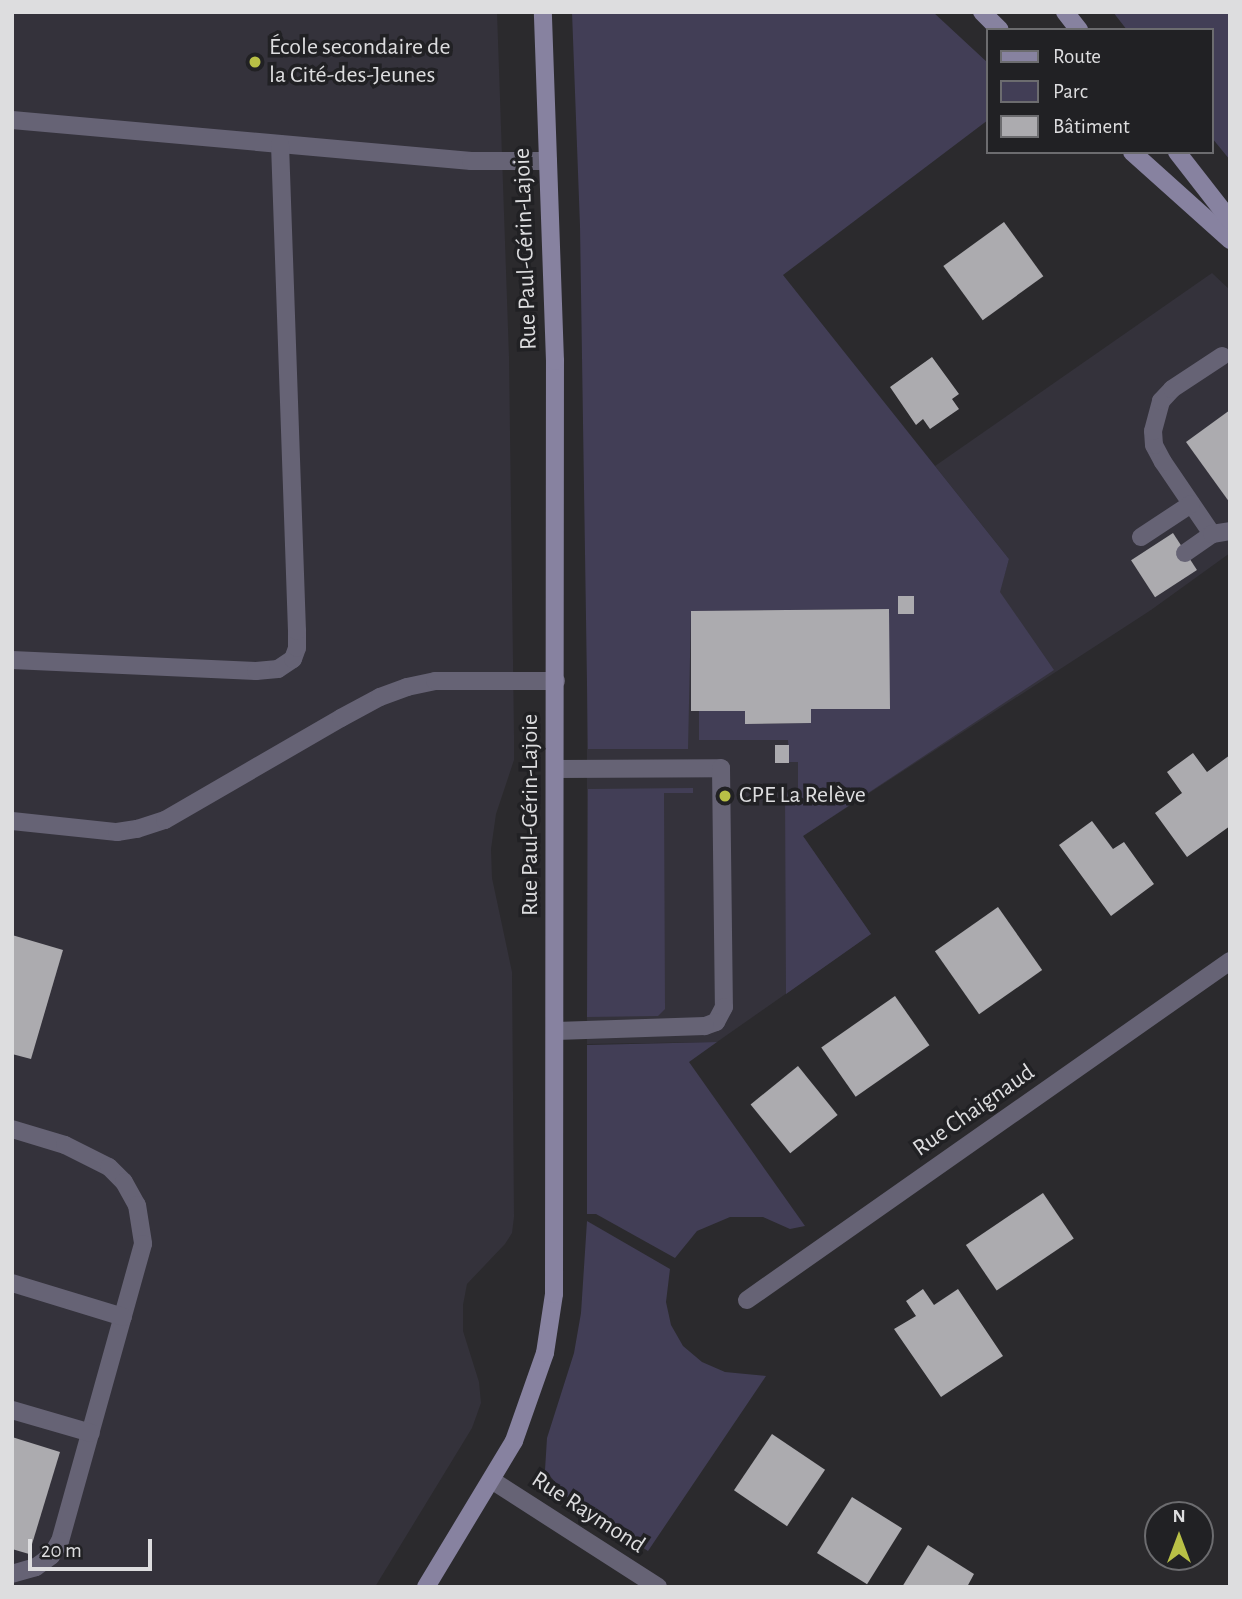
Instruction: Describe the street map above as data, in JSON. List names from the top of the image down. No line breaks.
{"streets":{"street":["Rue Paul-Gérin-Lajoie","Rue Chaignaud","Rue Raymond"]},"crossings":[["Rue Paul-Gérin-Lajoie","Rue Raymond"]],"places":["École secondaire de la Cité-des-Jeunes","CPE La Relève"],"legend":["Route","Parc","Bâtiment"],"scale_bar":"20 m","north":"top"}
